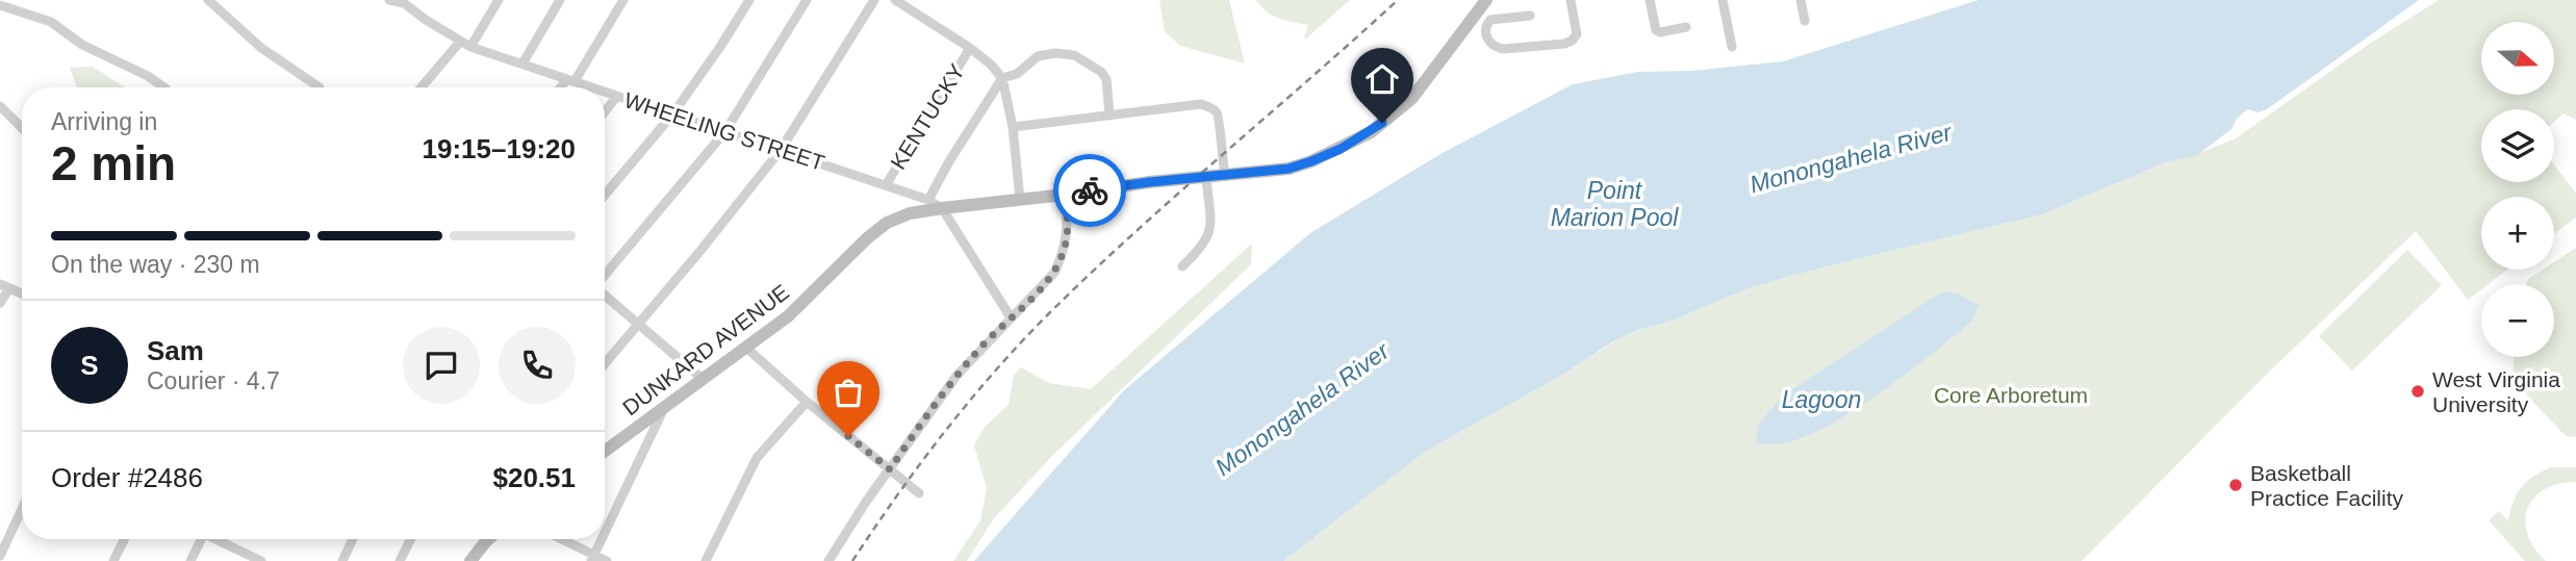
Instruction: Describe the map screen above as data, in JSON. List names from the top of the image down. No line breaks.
{"streets":{"main road":["DUNKARD AVENUE"],"street":["KENTUCKY","WHEELING STREET"]},"crossings":[["KENTUCKY","WHEELING STREET"],["WHEELING STREET","DUNKARD AVENUE"]],"water":["Monongahela River","Point Marion Pool","Lagoon"],"parks":["Core Arboretum"],"places":["West Virginia University","Basketball Practice Facility"],"north":"right","page":{"map_buttons":["+","−"],"heading":["2 min","Arriving in","19:15–19:20"],"panel":["Sam","Courier · 4.7","Order #2486","$20.51"],"bar":"On the way · 230 m","round":"S"}}
